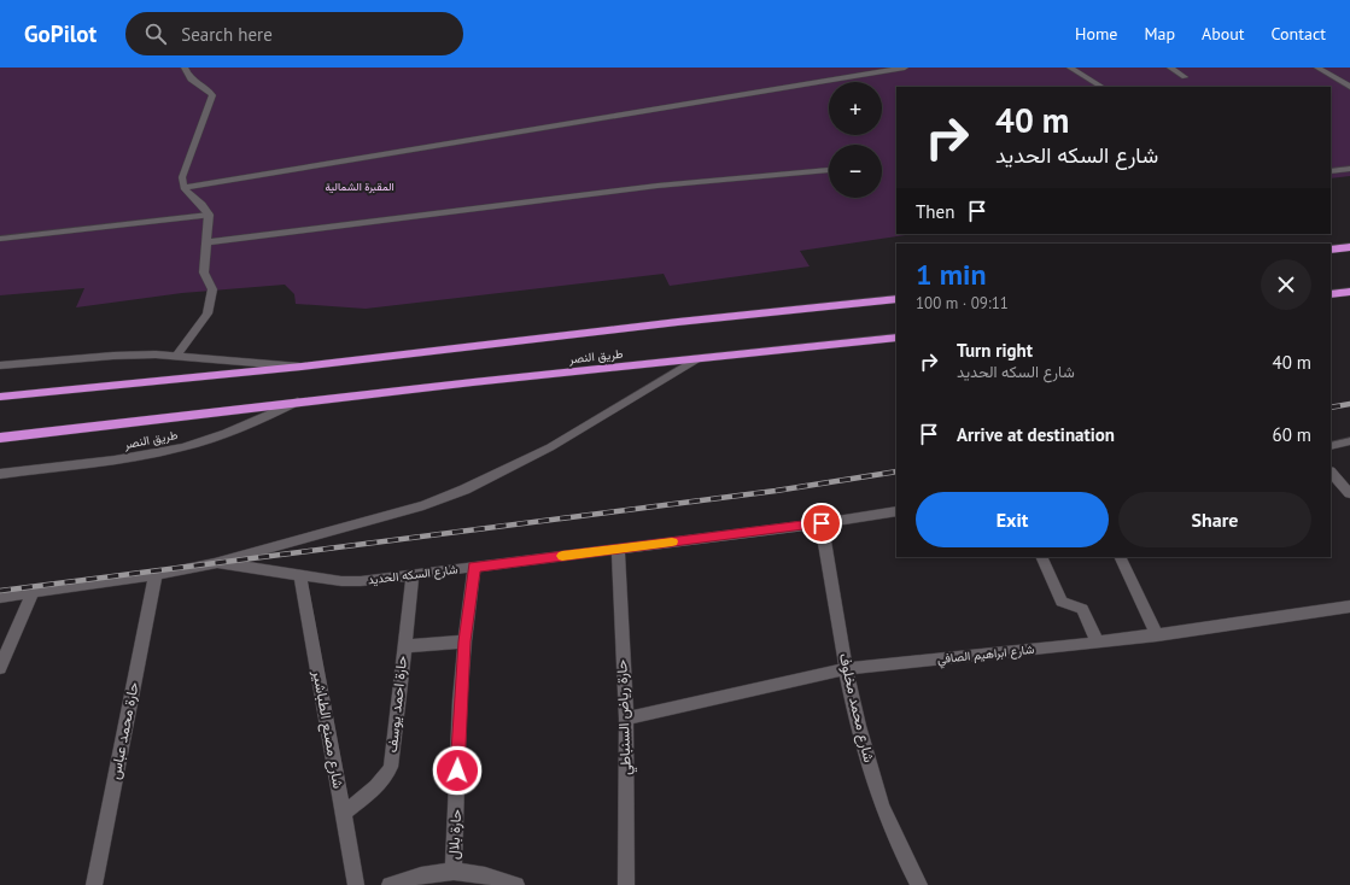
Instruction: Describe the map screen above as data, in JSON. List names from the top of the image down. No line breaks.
{"streets":{"highway":["طريق النصر"],"street":["شارع السكه الحديد","شارع ابراهيم الصافي","حارة احمد يوسف","شارع محمد مخلوف","حارة رياض السنباطي","شارع مصنع الطباشير","حارة محمد عباس","حارة بلال"]},"crossings":[["طريق النصر","شارع السكه الحديد"],["شارع السكه الحديد","حارة احمد يوسف"],["شارع السكه الحديد","شارع محمد مخلوف"],["شارع السكه الحديد","حارة رياض السنباطي"],["شارع السكه الحديد","شارع مصنع الطباشير"],["شارع السكه الحديد","حارة محمد عباس"],["شارع السكه الحديد","حارة بلال"],["شارع ابراهيم الصافي","شارع محمد مخلوف"],["شارع ابراهيم الصافي","حارة رياض السنباطي"],["حارة احمد يوسف","شارع مصنع الطباشير"]],"parks":["المقبرة الشمالية"],"page":{"header":"GoPilot","search":"Search here","nav":["Home","Map","About","Contact"],"map_buttons":["+","−"],"turn":["40 m","شارع السكه الحديد"],"then":"Then","heading":["1 min","100 m · 09:11"],"list":[{"name":"Turn right","note":"شارع السكه الحديد","value":"40 m"},{"name":"Arrive at destination","value":"60 m"}],"buttons":["Exit","Share"]}}
